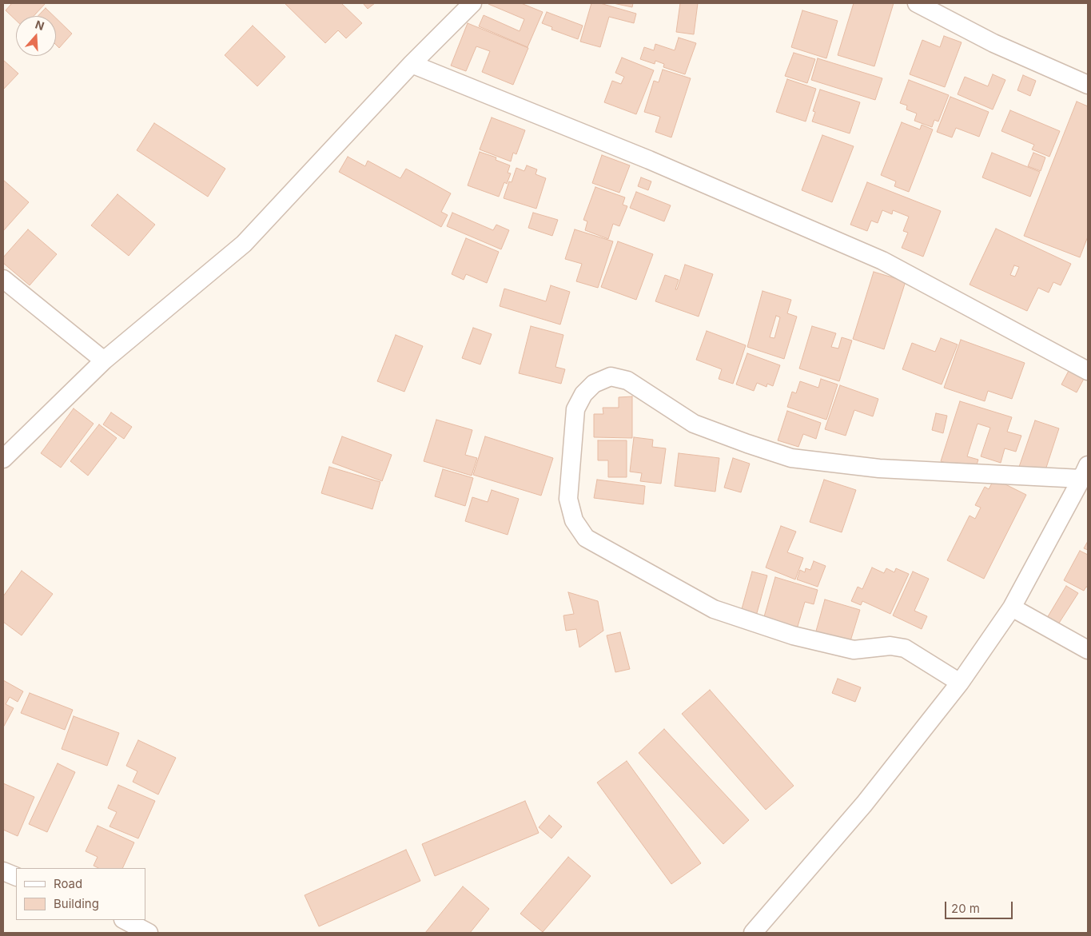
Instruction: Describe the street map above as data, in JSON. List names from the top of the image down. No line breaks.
{"legend":["Road","Building"],"scale_bar":"20 m","north":"top"}
